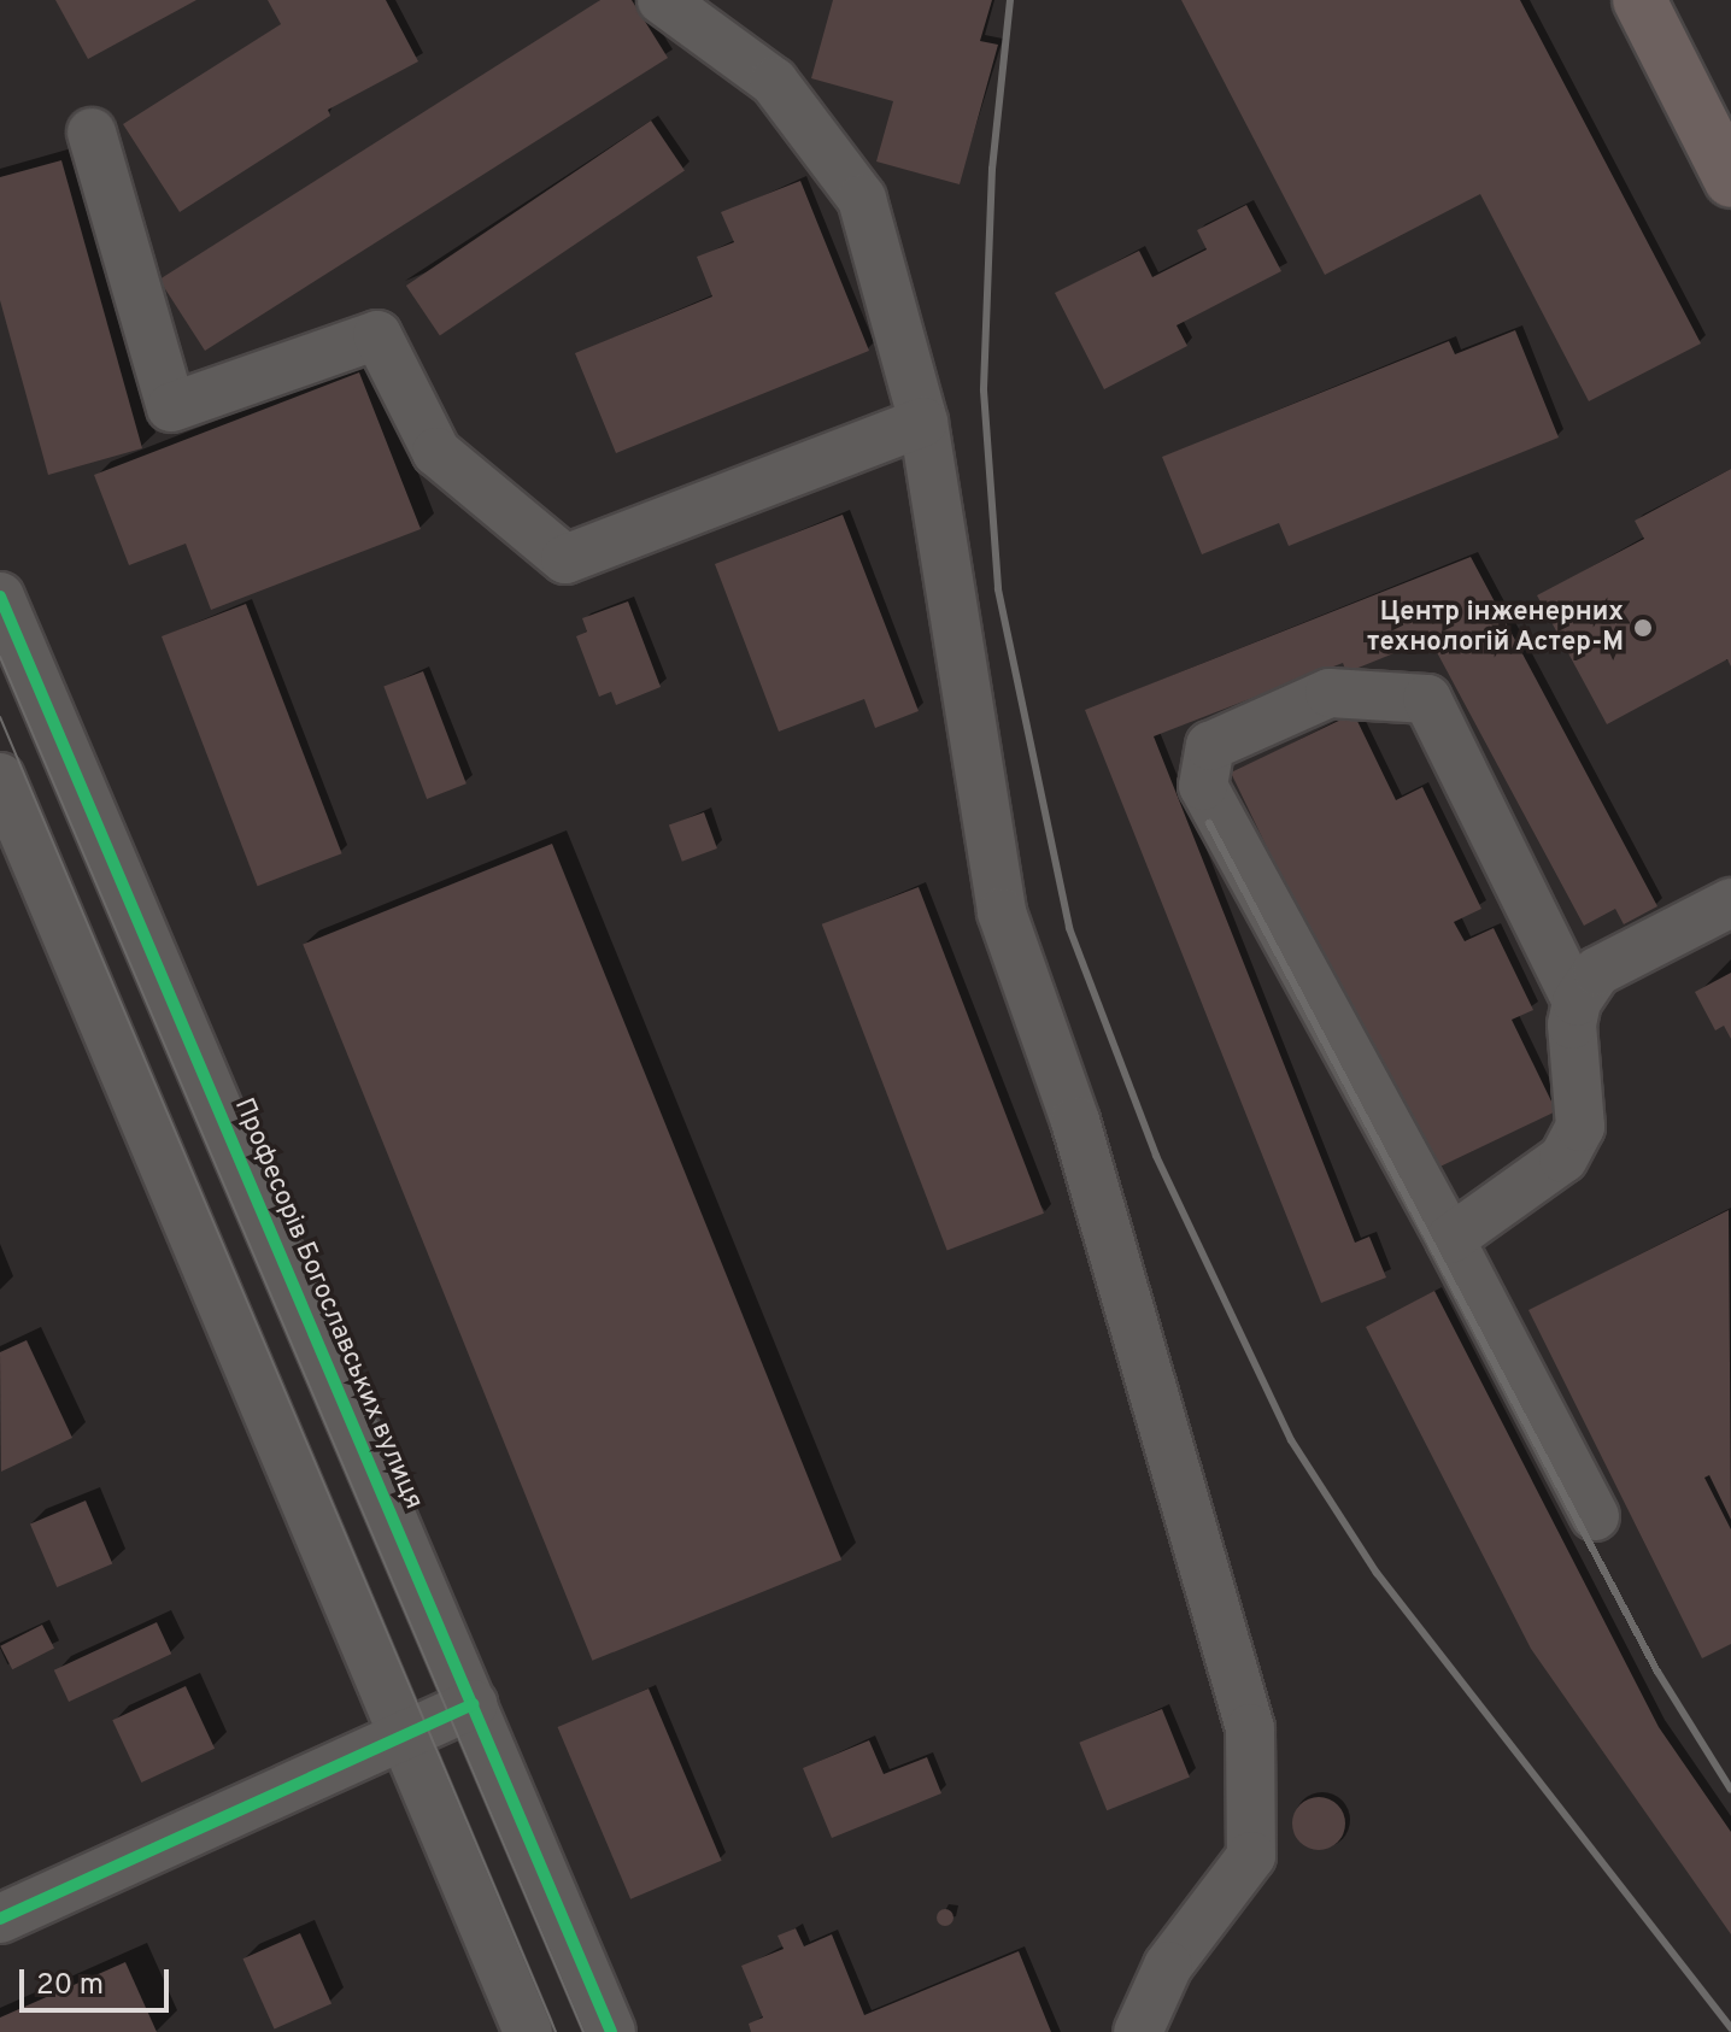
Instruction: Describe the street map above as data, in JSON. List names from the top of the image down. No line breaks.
{"streets":{"street":["Професорів Богославських вулиця"]},"places":["Центр інженерних технологій Астер-М"],"scale_bar":"20 m"}
